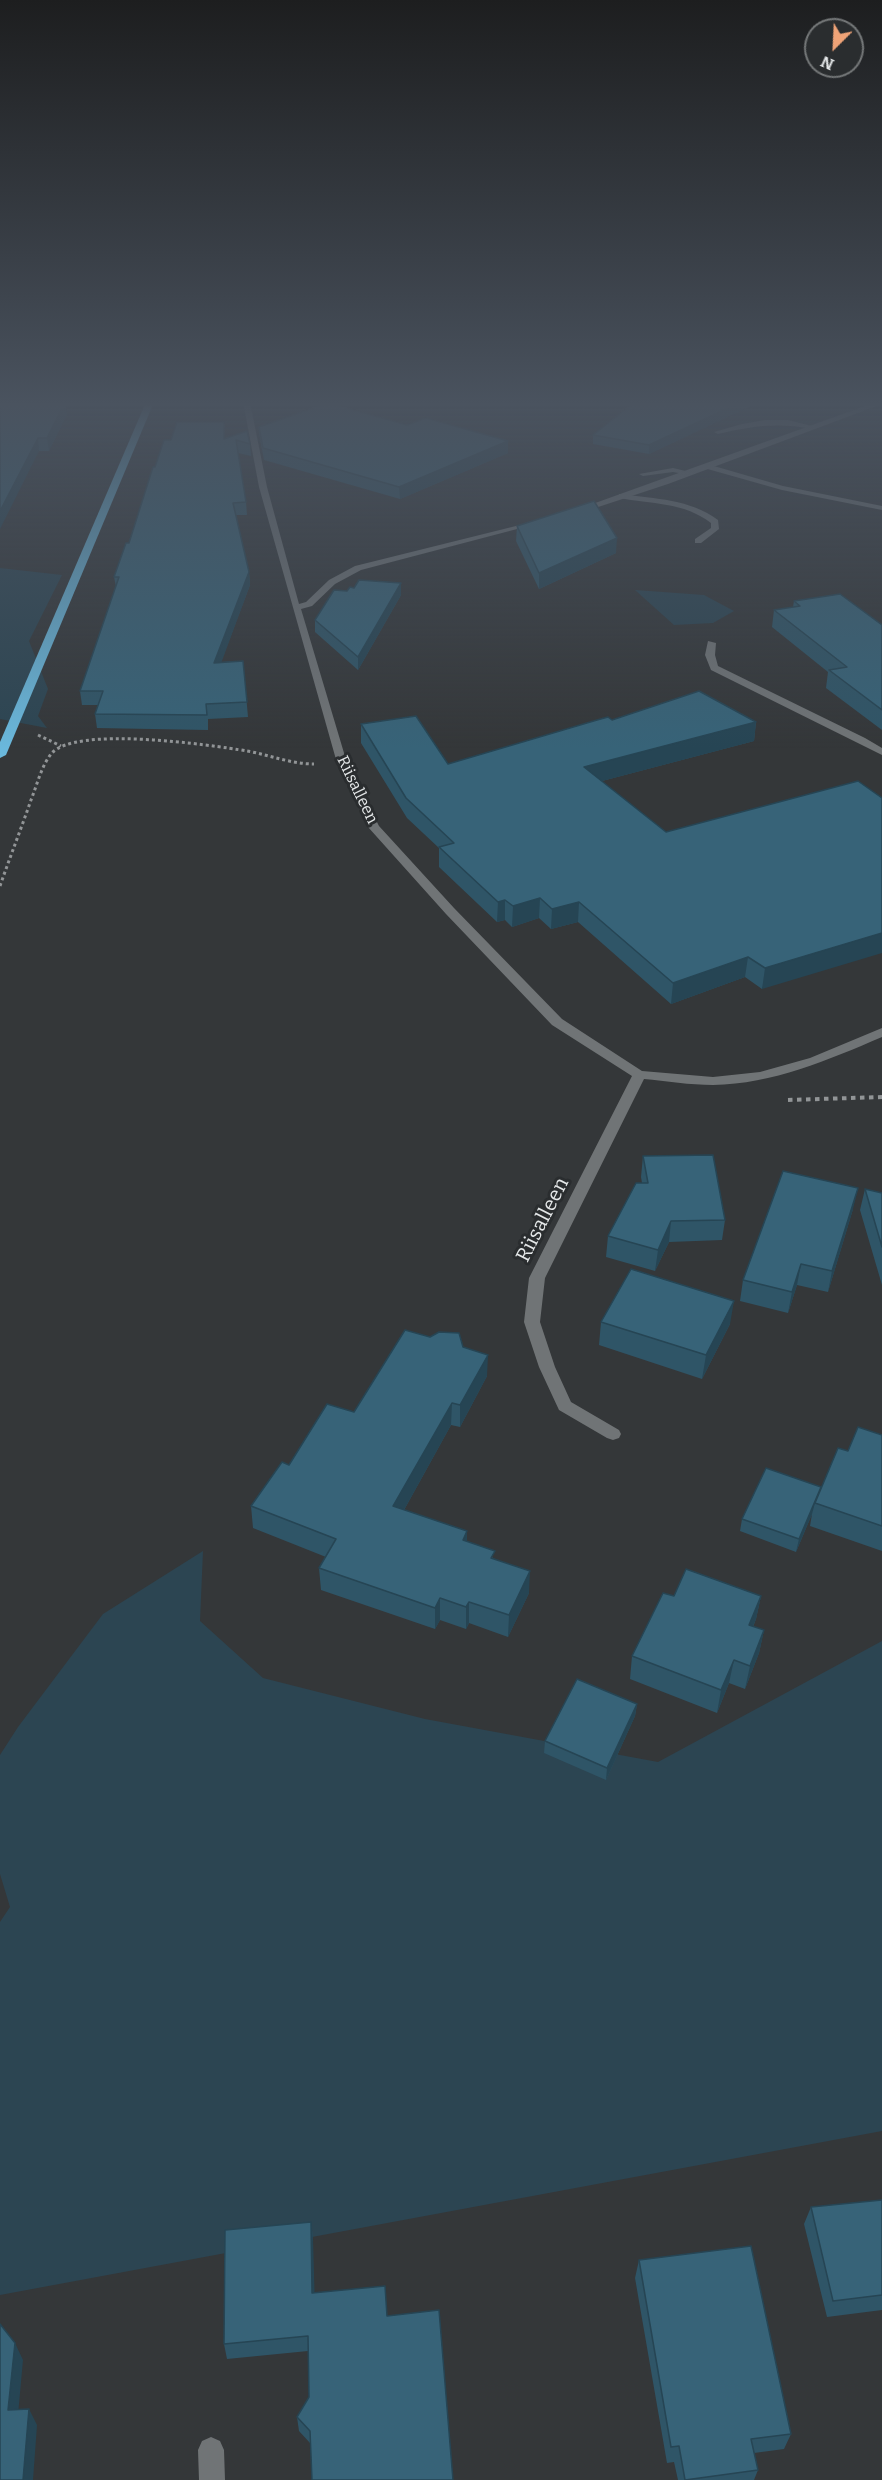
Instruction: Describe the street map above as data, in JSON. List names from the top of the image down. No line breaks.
{"streets":{"street":["Riisalleen"]},"north":"bottom left"}
